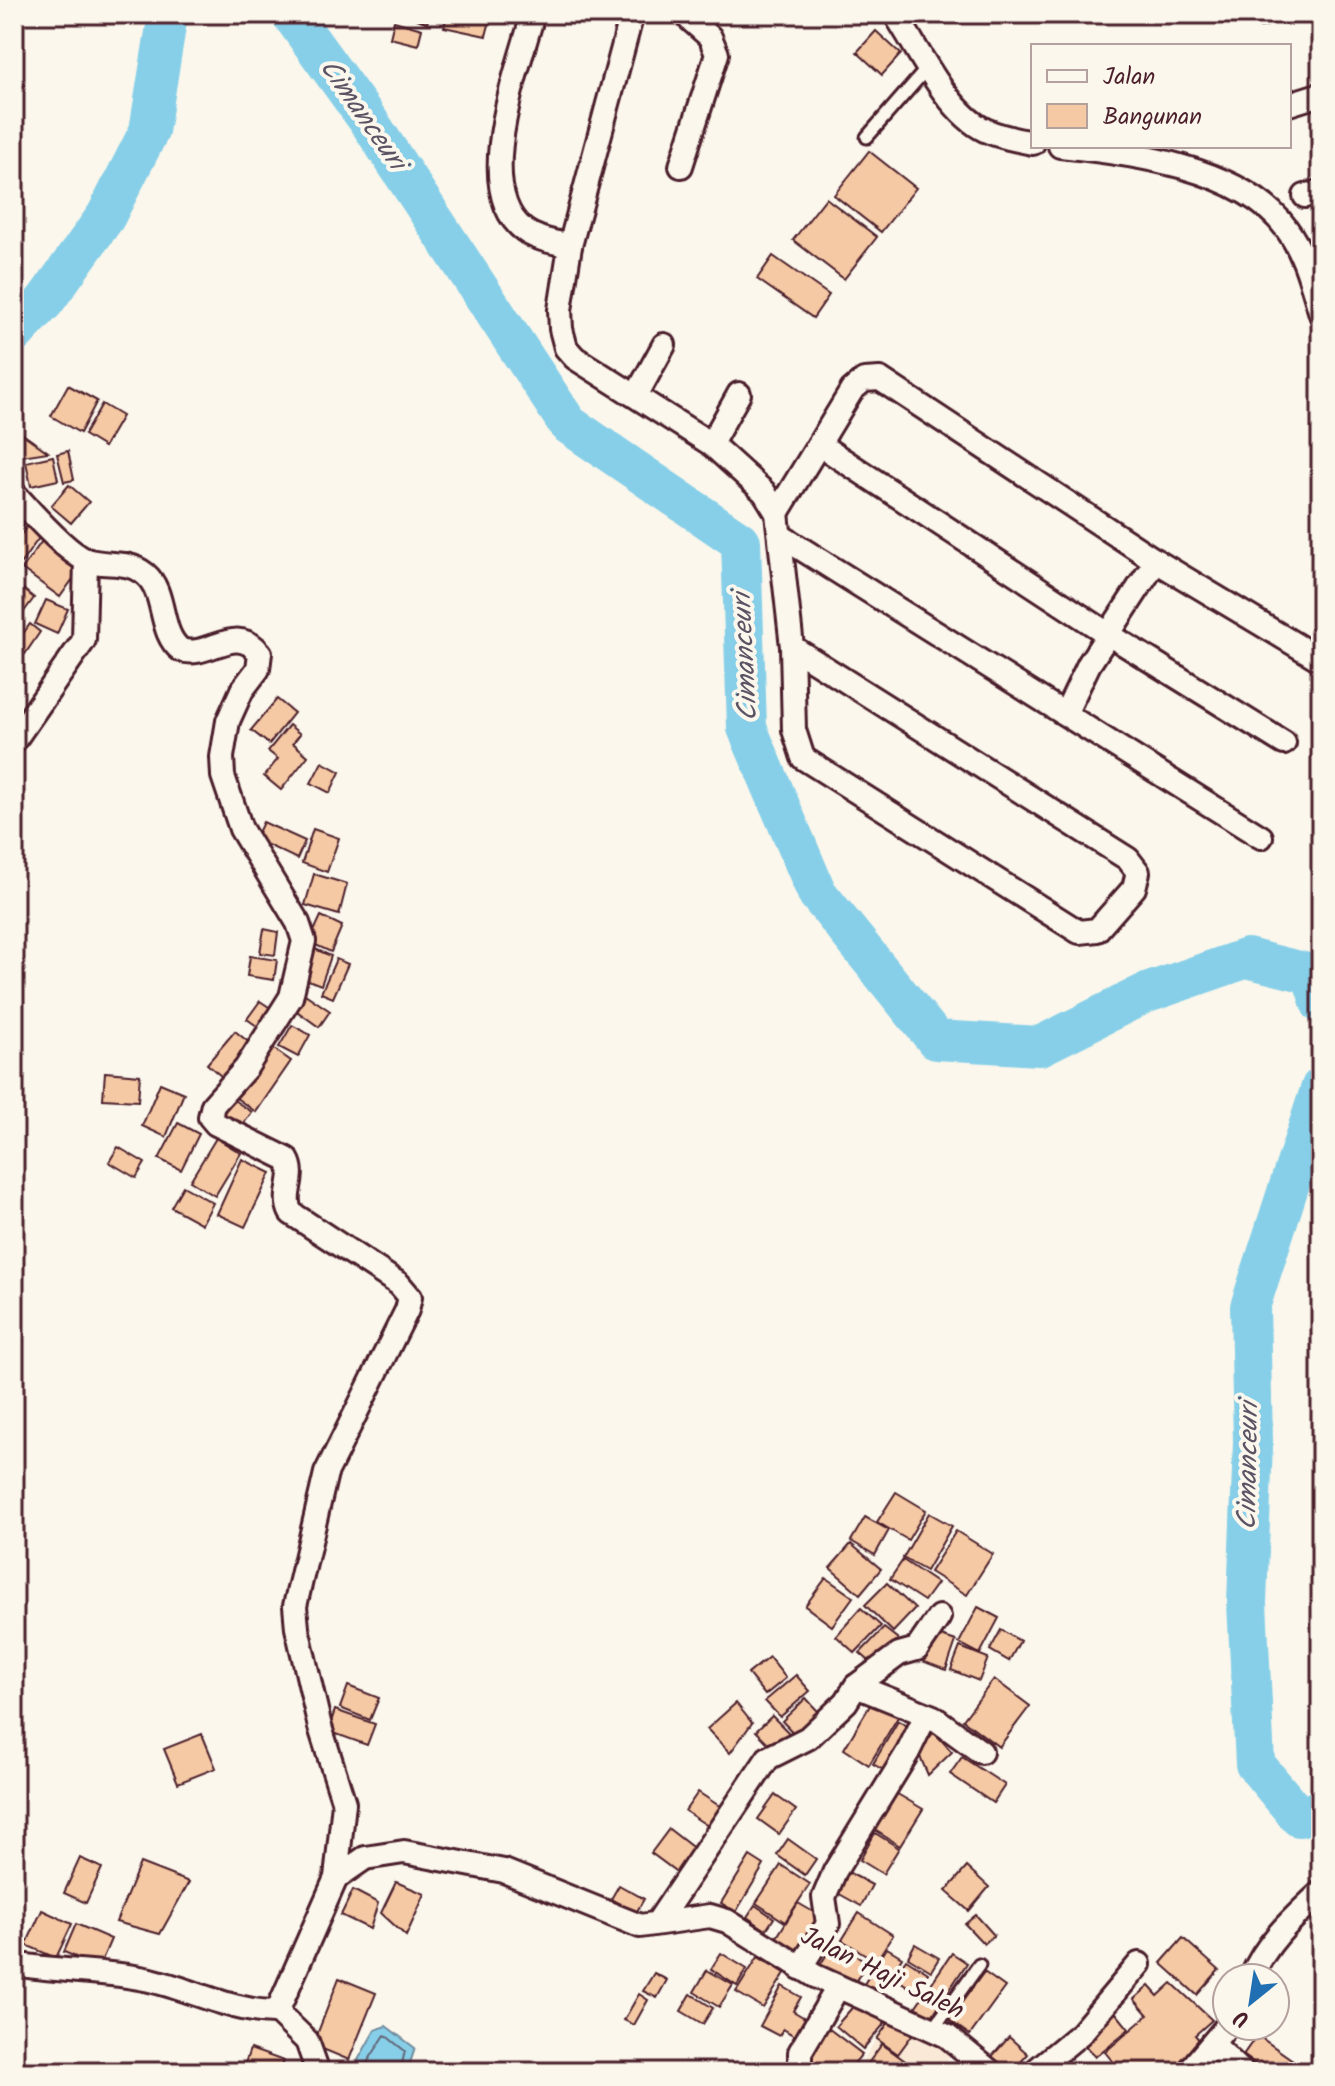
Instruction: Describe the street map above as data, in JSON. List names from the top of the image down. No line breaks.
{"streets":{"street":["Jalan Haji Saleh"]},"water":["Cimanceuri"],"legend":["Jalan","Bangunan"],"north":"bottom left"}
